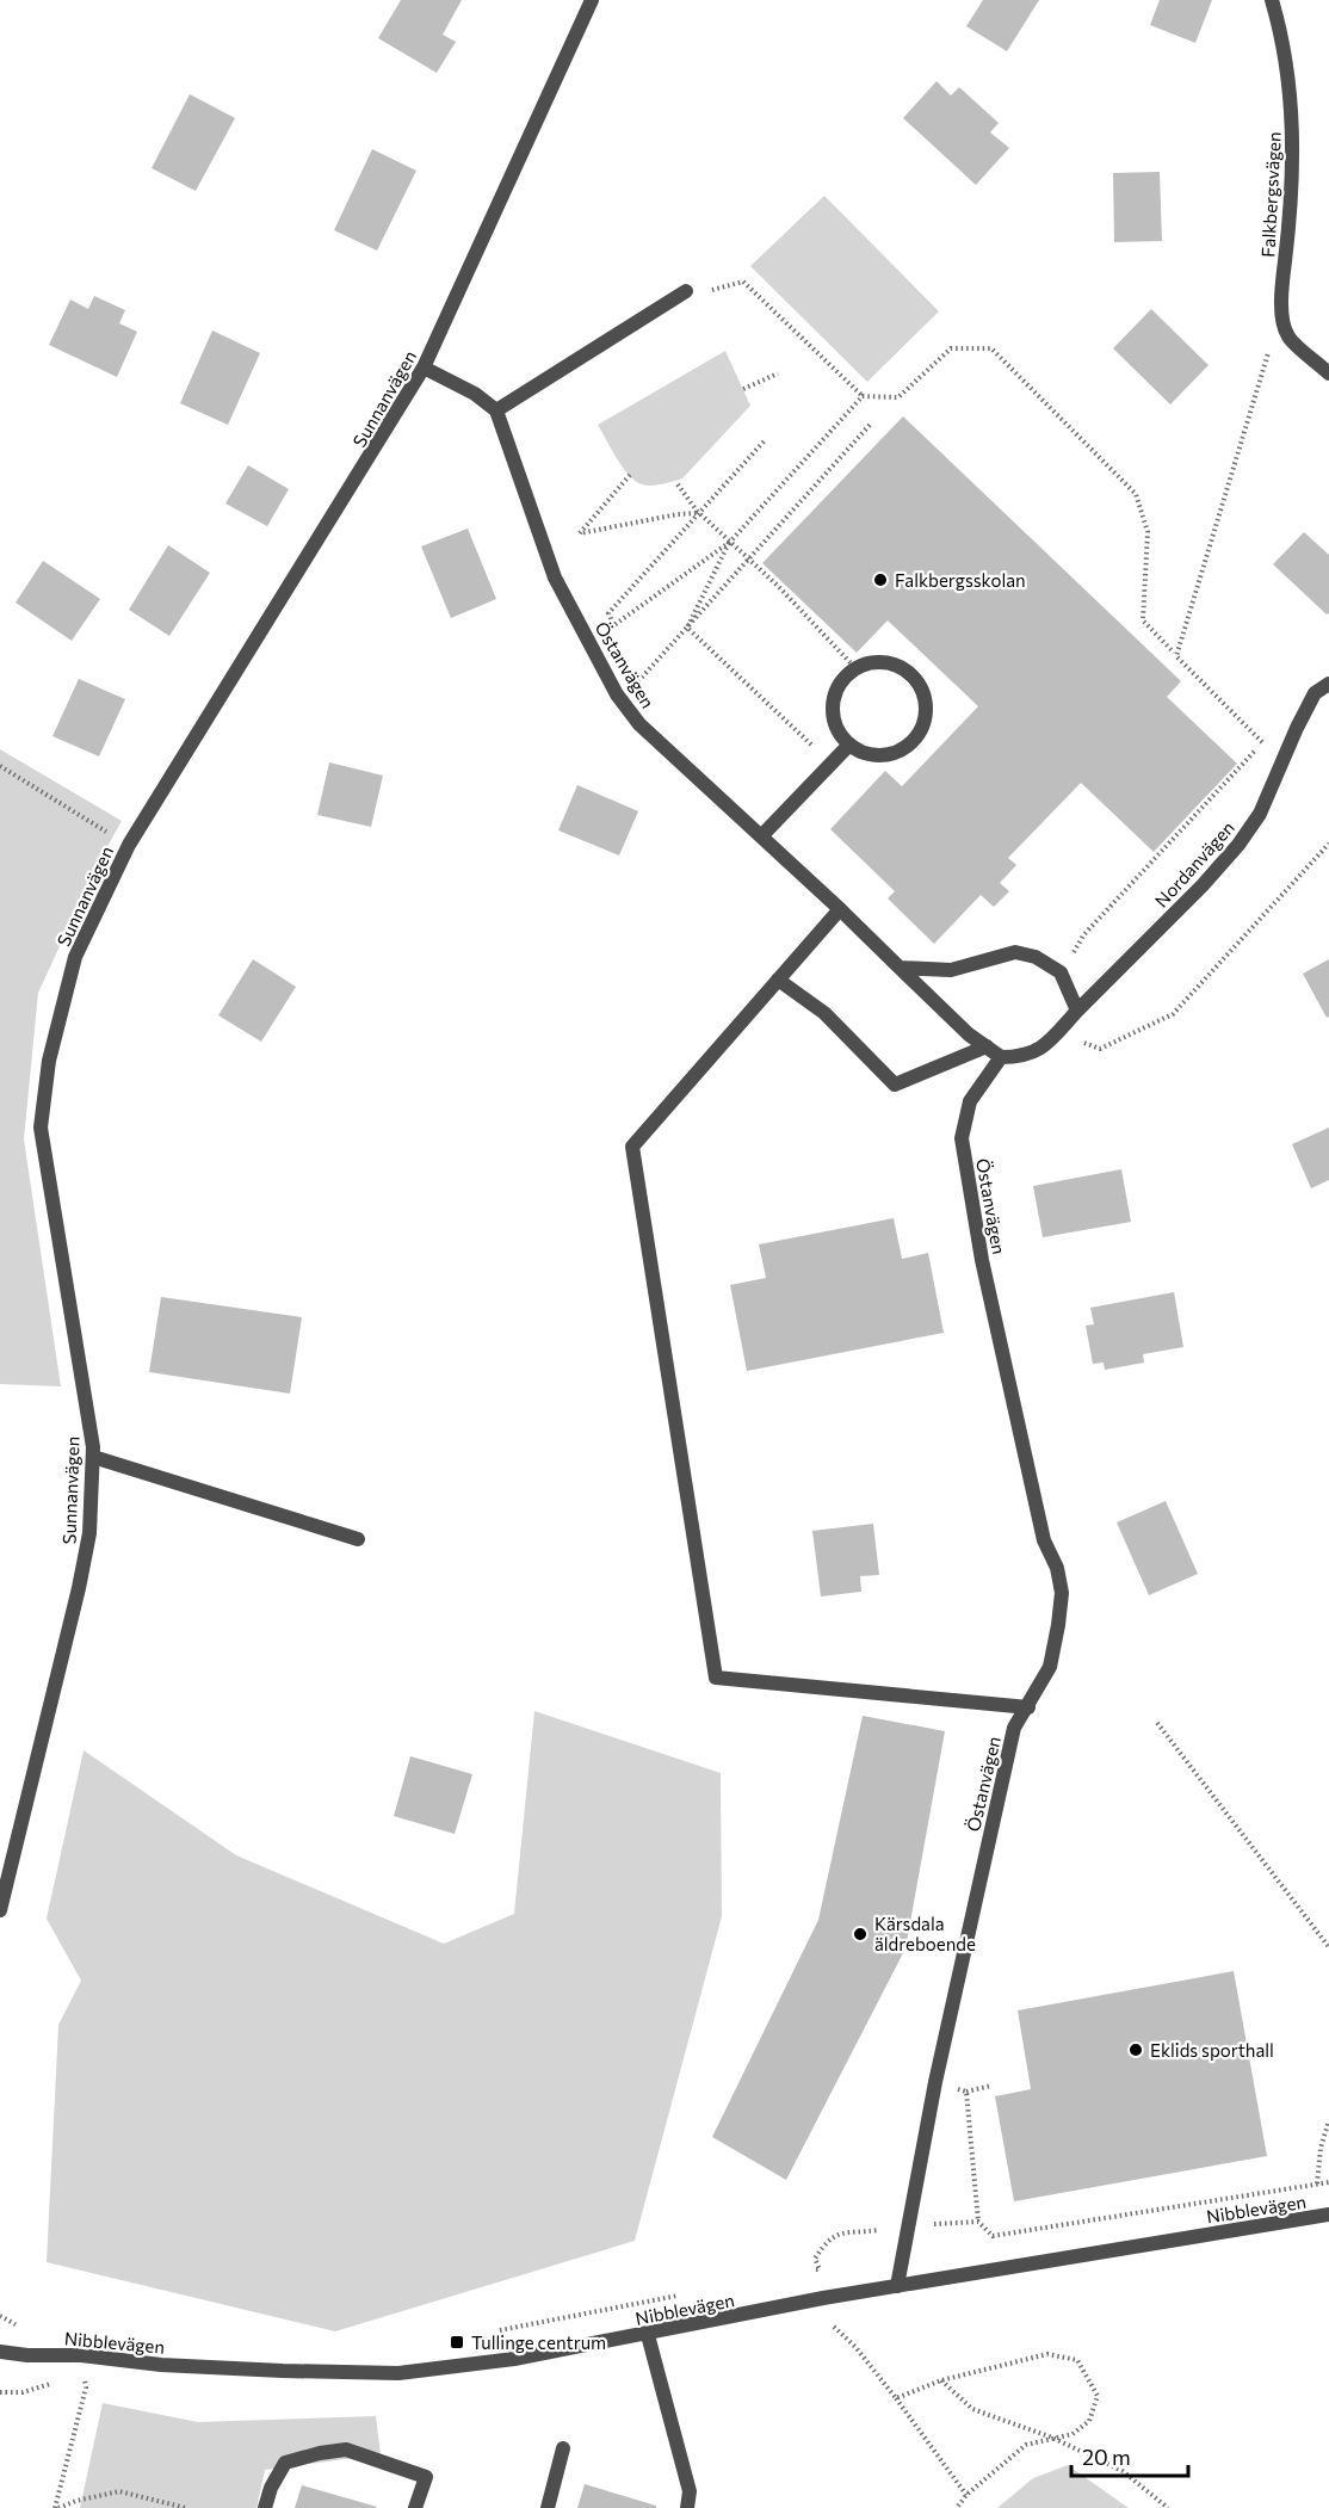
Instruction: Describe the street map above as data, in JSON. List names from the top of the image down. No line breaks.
{"streets":{"street":["Falkbergsvägen","Sunnanvägen","Östanvägen","Nordanvägen","Nibblevägen"]},"crossings":[["Östanvägen","Nibblevägen"]],"places":{"other":["Falkbergsskolan","Kärsdala äldreboende","Eklids sporthall"],"transit":["Tullinge centrum"]},"scale_bar":"20 m"}
